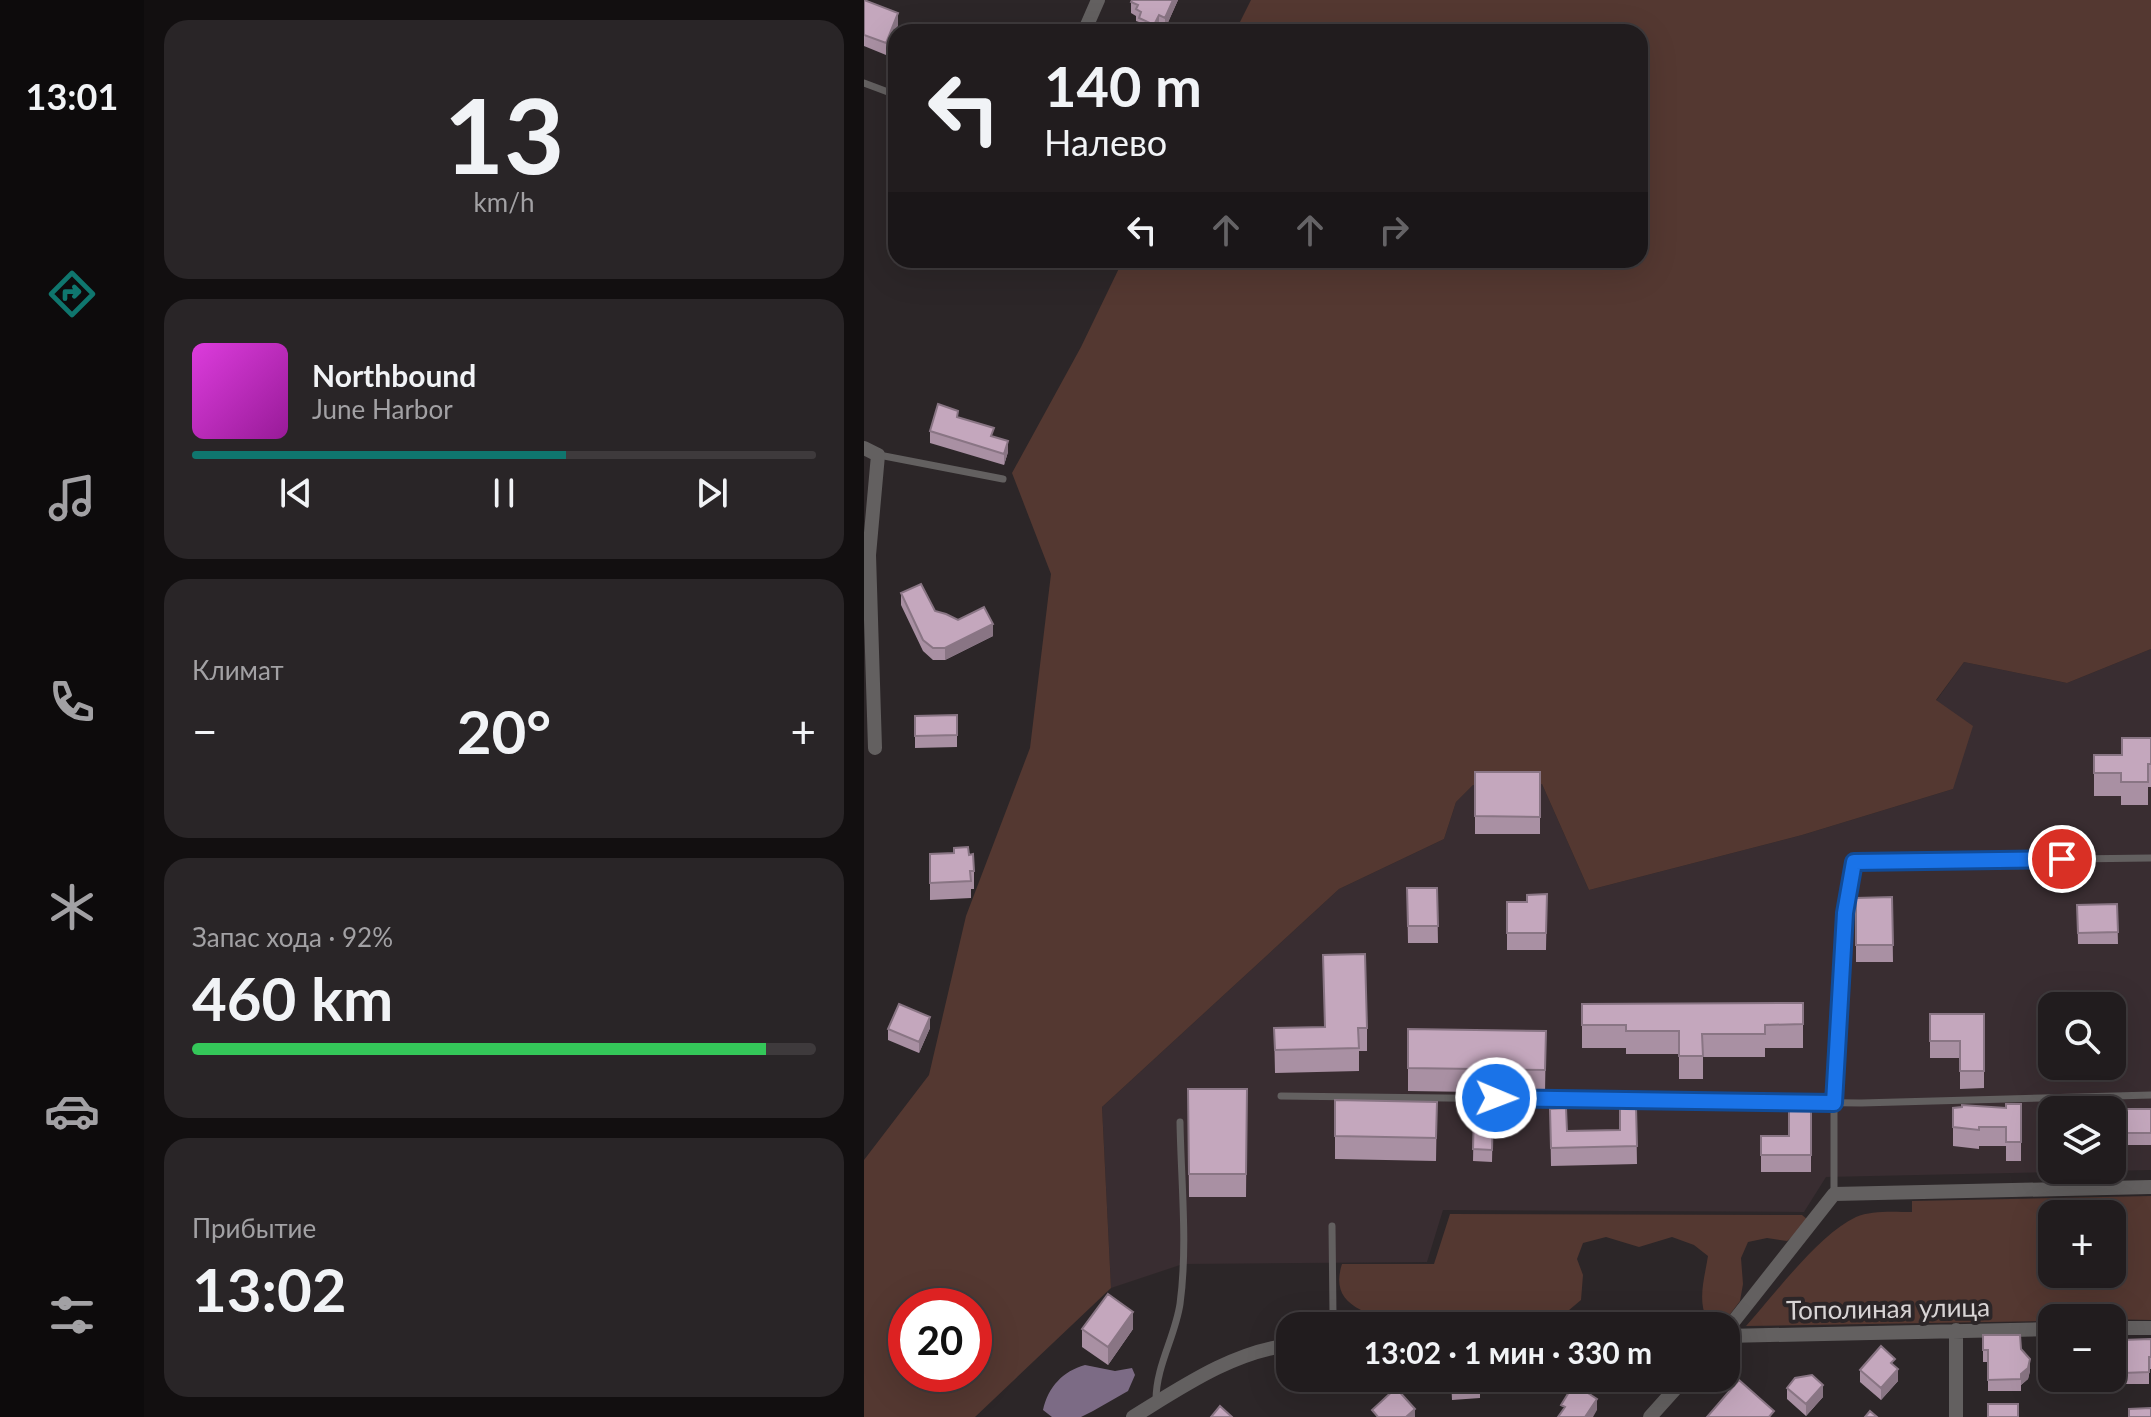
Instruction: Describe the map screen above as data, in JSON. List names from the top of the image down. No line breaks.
{"streets":{"street":["Тополиная улица"]},"page":{"tabs":"13:01","tile":[["13","km/h"],"Климат",["Запас хода · 92%","460 km"],["Прибытие","13:02"]],"turn":["140 m","Налево"],"song":["Northbound","June Harbor"],"heat":["−","20°","+"],"map_buttons":["+","−"],"limit":"20","trip":"13:02 · 1 мин · 330 m"}}
